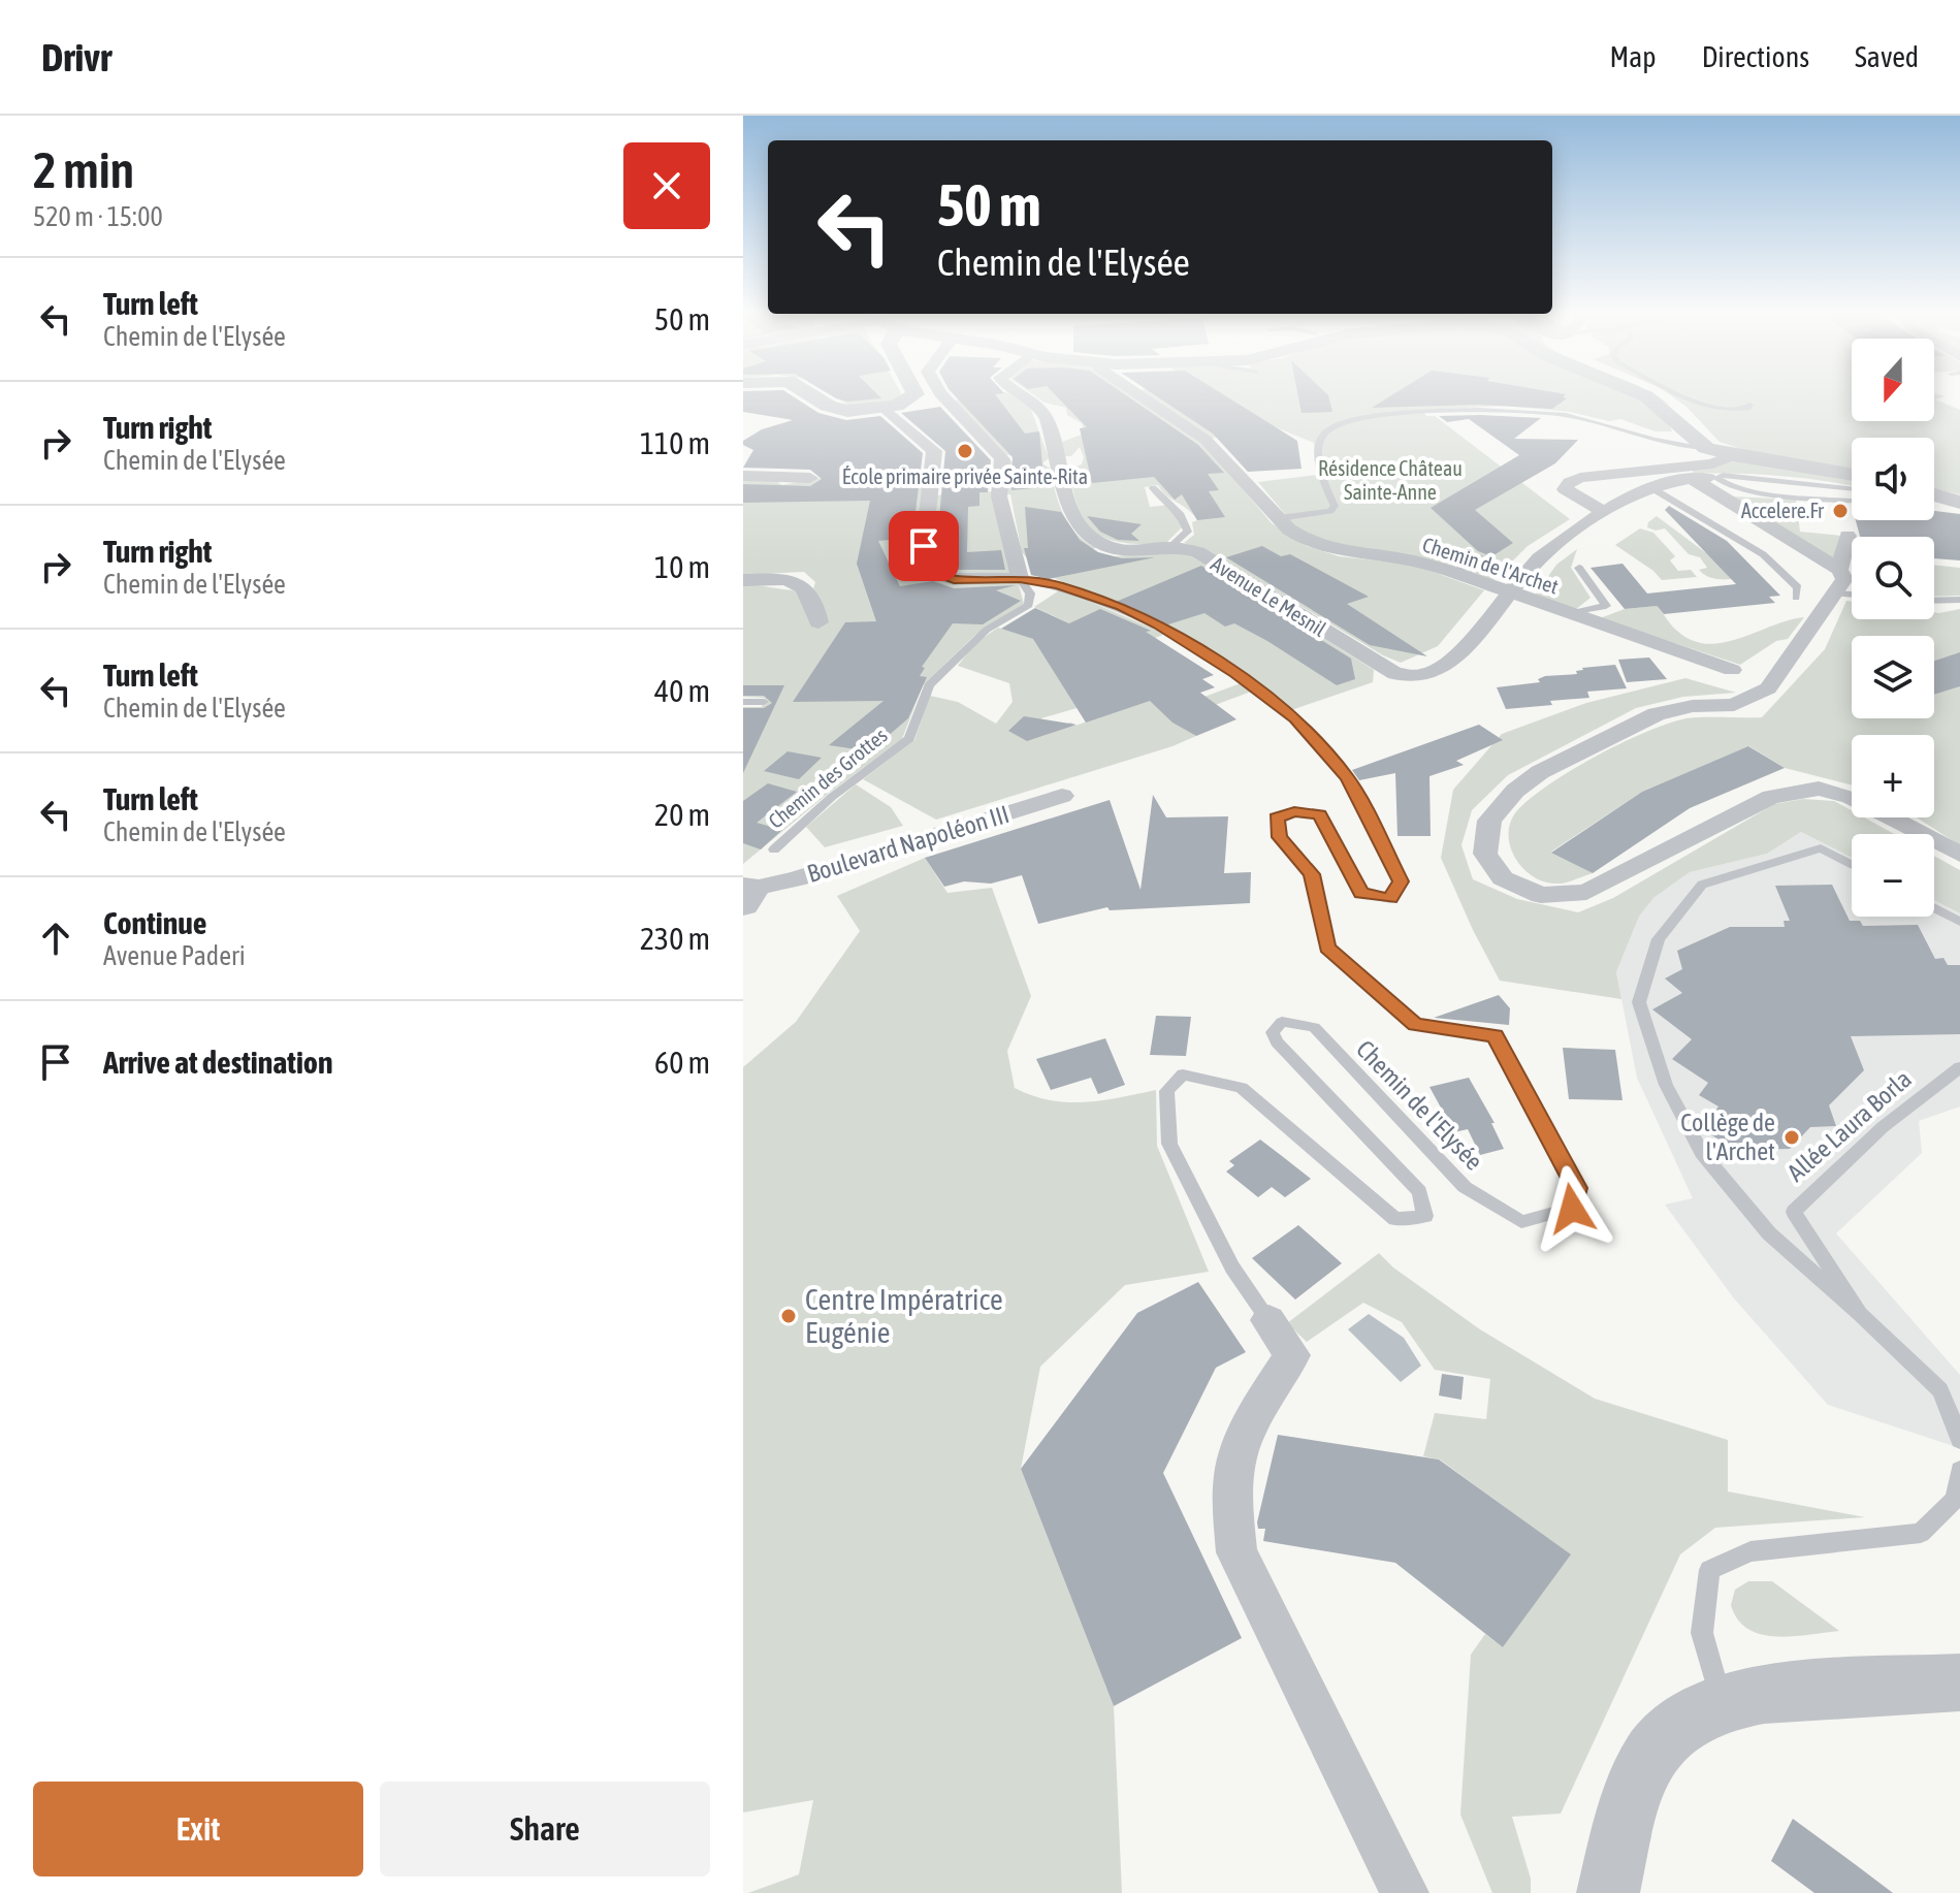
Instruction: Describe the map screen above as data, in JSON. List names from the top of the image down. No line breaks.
{"streets":{"street":["Chemin de l'Archet","Avenue Le Mesnil","Chemin des Grottes","Boulevard Napoléon III"],"lane":["Chemin de l'Elysée","Allée Laura Borla"]},"crossings":[["Chemin des Grottes","Chemin de l'Elysée"]],"parks":["Résidence Château Sainte-Anne"],"places":["École primaire privée Sainte-Rita","Accelere.Fr","Collège de l'Archet","Centre Impératrice Eugénie"],"north":"bottom","page":{"header":"Drivr","nav":["Map","Directions","Saved"],"heading":["2 min","520 m · 15:00"],"turn":["50 m","Chemin de l'Elysée"],"list":[{"name":"Turn left","note":"Chemin de l'Elysée","value":"50 m"},{"name":"Turn right","note":"Chemin de l'Elysée","value":"110 m"},{"name":"Turn right","note":"Chemin de l'Elysée","value":"10 m"},{"name":"Turn left","note":"Chemin de l'Elysée","value":"40 m"},{"name":"Turn left","note":"Chemin de l'Elysée","value":"20 m"},{"name":"Continue","note":"Avenue Paderi","value":"230 m"},{"name":"Arrive at destination","value":"60 m"}],"map_buttons":["+","−"],"buttons":["Exit","Share"]}}
